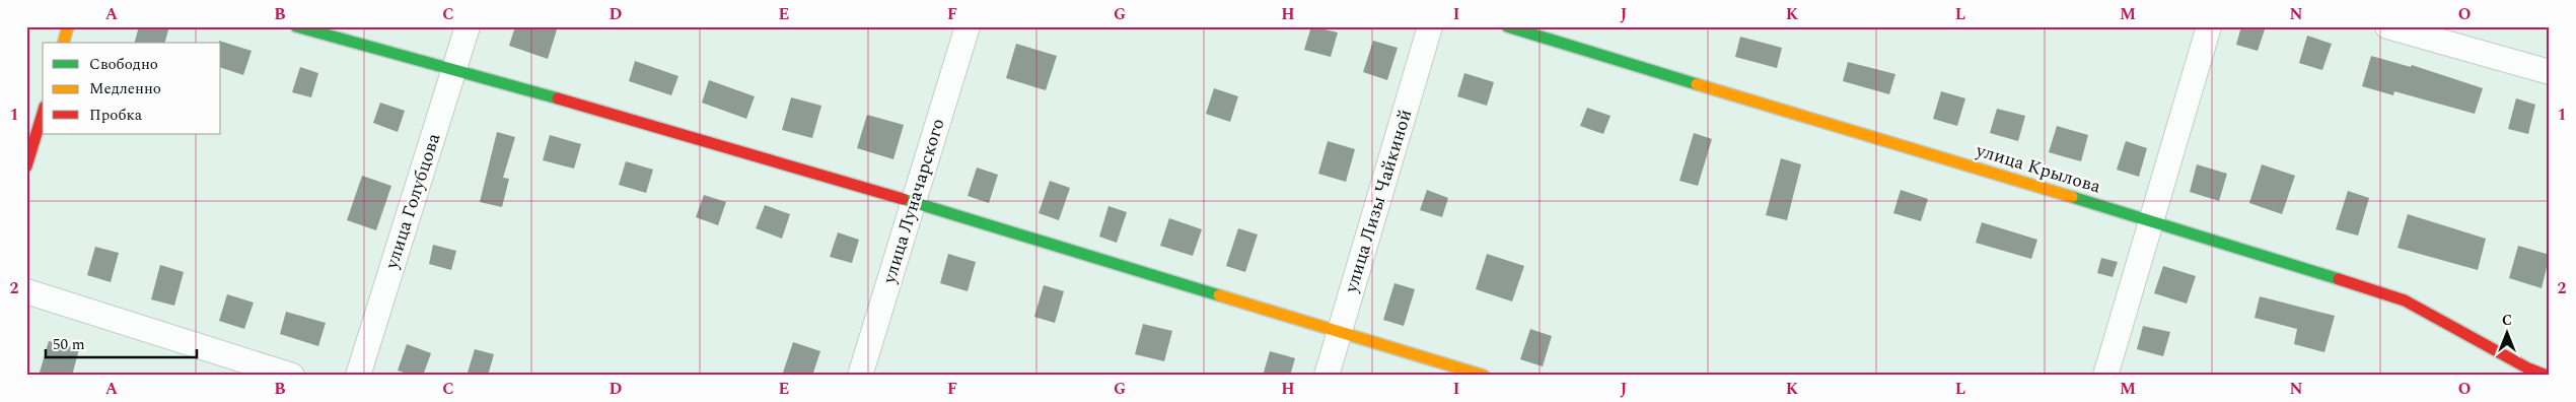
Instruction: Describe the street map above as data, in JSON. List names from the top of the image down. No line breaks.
{"streets":{"street":["улица Крылова","улица Голубцова","улица Луначарского","улица Лизы Чайкиной"]},"legend":["Свободно","Медленно","Пробка"],"scale_bar":"50 m","north":"top","grid":{"columns":["A","B","C","D","E","F","G","H","I","J","K","L","M","N","O"],"rows":["1","2"]}}
